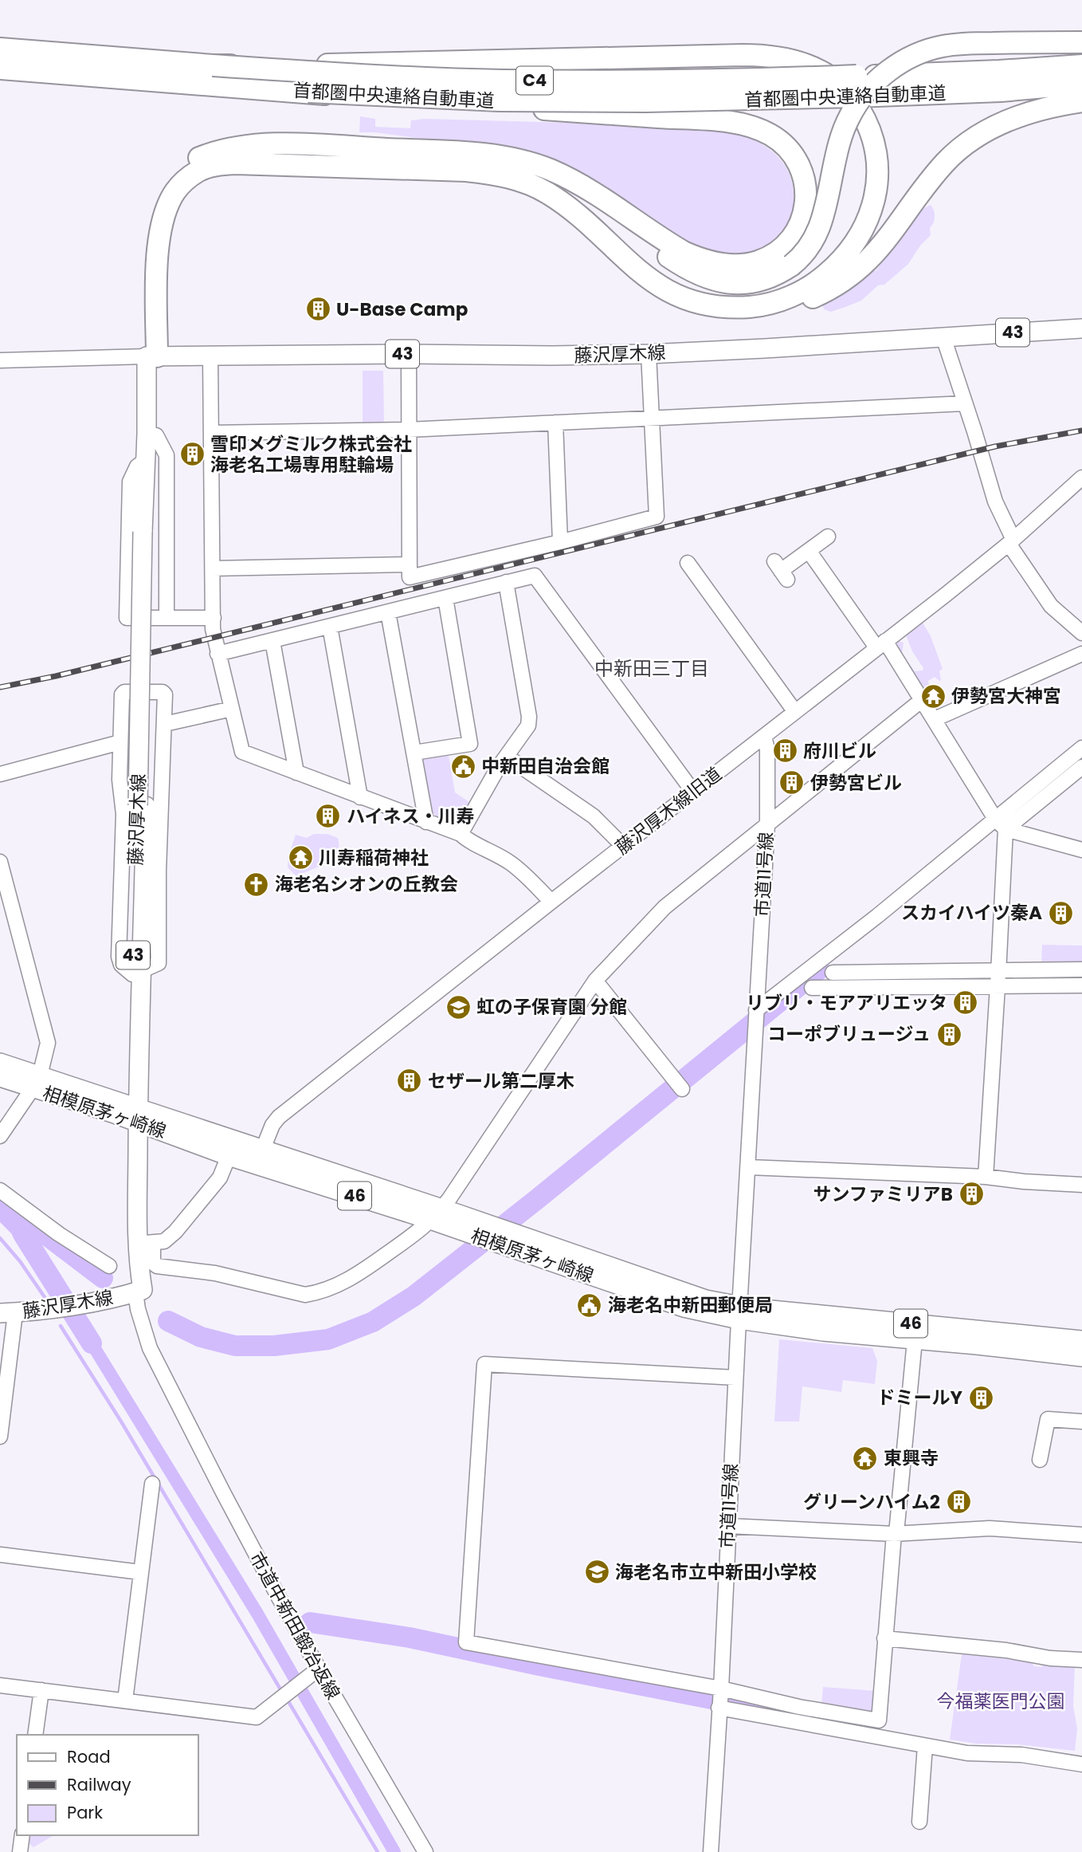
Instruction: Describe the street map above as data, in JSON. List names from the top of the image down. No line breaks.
{"streets":{"highway":["C4","首都圏中央連絡自動車道"],"main road":["43","藤沢厚木線","相模原茅ヶ崎線","46"],"street":["藤沢厚木線旧道","市道11号線","市道中新田鍛冶返線"]},"crossings":[["C4","首都圏中央連絡自動車道"],["藤沢厚木線","相模原茅ヶ崎線"],["藤沢厚木線","市道中新田鍛冶返線"],["藤沢厚木線旧道","市道11号線"],["藤沢厚木線旧道","相模原茅ヶ崎線"],["市道11号線","相模原茅ヶ崎線"]],"districts":["中新田三丁目"],"parks":["今福薬医門公園"],"places":{"building":["U-Base Camp","雪印メグミルク株式会社 海老名工場専用駐輪場","府川ビル","伊勢宮ビル","ハイネス・川寿","スカイハイツ秦A","リブリ・モアアリエッタ","コーポブリュージュ","セザール第二厚木","サンファミリアB","ドミールY","グリーンハイム2"],"temple":["伊勢宮大神宮","川寿稲荷神社","東興寺"],"public building":["中新田自治会館","海老名中新田郵便局"],"church":["海老名シオンの丘教会"],"school or university":["虹の子保育園 分館","海老名市立中新田小学校"]},"legend":["Road","Railway","Park"]}
